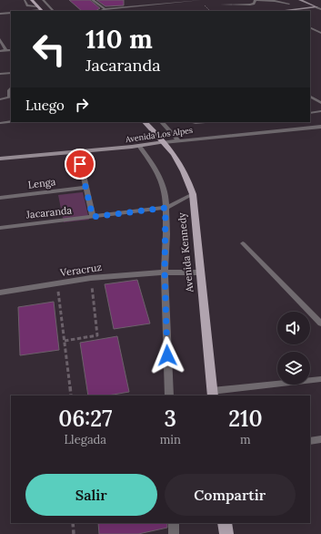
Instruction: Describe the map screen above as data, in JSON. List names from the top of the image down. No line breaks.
{"streets":{"main road":["Avenida Kennedy"],"street":["Avenida Los Alpes","Lenga","Jacaranda","Veracruz"]},"crossings":[["Avenida Los Alpes","Avenida Kennedy"],["Jacaranda","Avenida Kennedy"],["Avenida Kennedy","Veracruz"]],"page":{"turn":["110 m","Jacaranda"],"then":"Luego","eta":["06:27","Llegada","3","min","210","m"],"buttons":["Salir","Compartir"]}}
